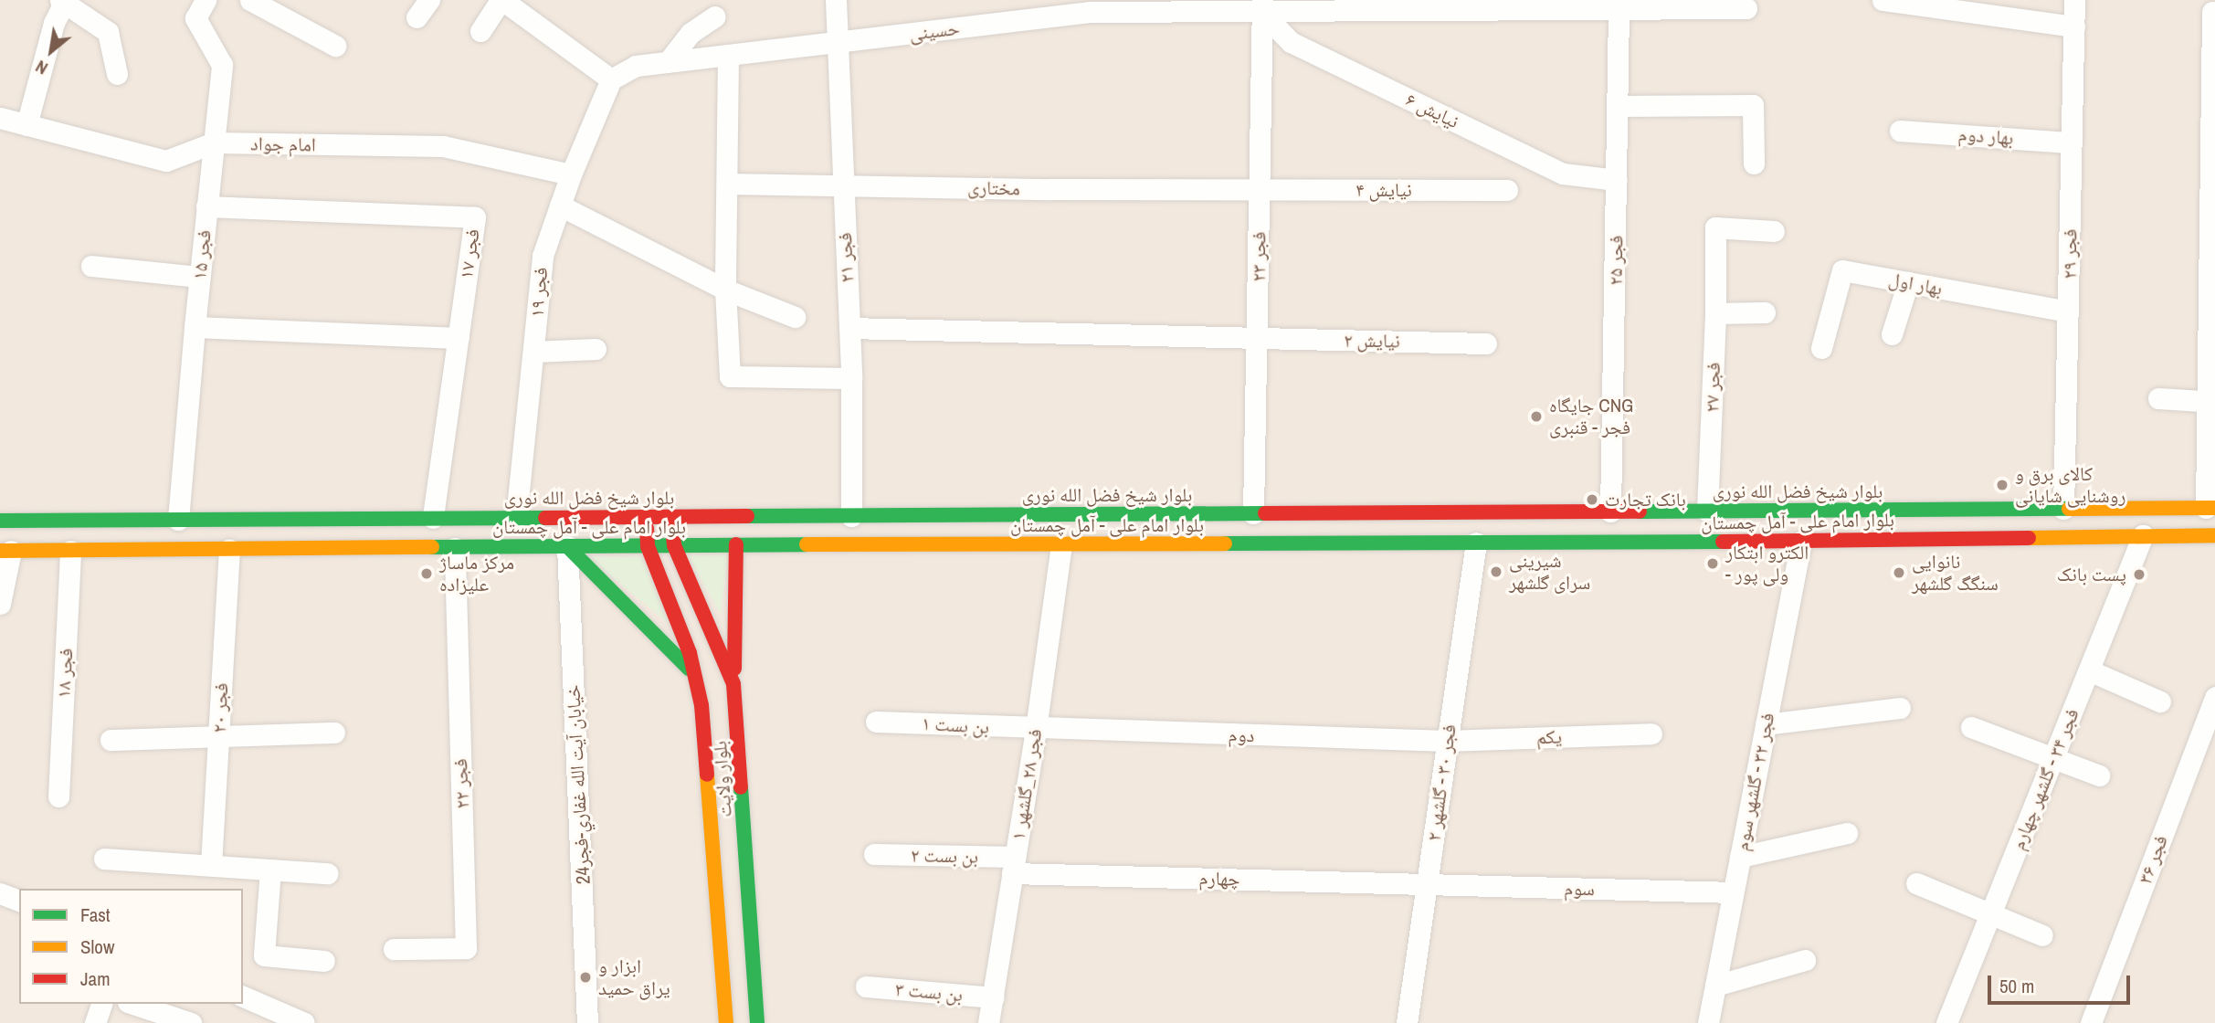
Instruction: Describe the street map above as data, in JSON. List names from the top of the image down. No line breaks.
{"streets":{"main road":["بلوار شیخ فضل الله نوری","بلوار امام علی - آمل چمستان","بلوار ولایت"],"street":["حسینی","نیایش ۶","بهار دوم","امام جواد","مختاری","نیایش ۴","فجر ۱۷","فجر ۲۹","فجر ۱۵","فجر ۲۳","فجر ۲۱","فجر ۲۵","بهار اول","فجر ۱۹","نیایش ۲","فجر ۲۷","فجر ۱۸","فجر ۲۰","بن بست ۱","دوم","یکم","فجر ۳۴ - گلشهر چهارم","فجر ۳۲ - گلشهر سوم","فجر ۳۰ - گلشهر ۲","فجر ۲۲","خيابان آيت الله غفاري-فجر24","فجر ۲۸_گلشهر ۱","بن بست ۲","فجر ۳۶","چهارم","سوم","بن بست ۳"]},"crossings":[["حسینی","نیایش ۶"],["حسینی","فجر ۲۳"],["حسینی","فجر ۲۱"],["حسینی","فجر ۲۵"],["حسینی","فجر ۱۹"],["نیایش ۶","فجر ۲۳"],["نیایش ۶","فجر ۲۵"],["بهار دوم","فجر ۲۹"],["امام جواد","فجر ۱۵"],["امام جواد","فجر ۱۹"],["مختاری","نیایش ۴"],["مختاری","فجر ۲۳"],["مختاری","فجر ۲۱"],["نیایش ۴","فجر ۲۳"],["فجر ۱۷","فجر ۱۵"],["فجر ۱۷","بلوار شیخ فضل الله نوری"],["فجر ۲۹","بهار اول"],["فجر ۲۹","بلوار شیخ فضل الله نوری"],["فجر ۱۵","بلوار شیخ فضل الله نوری"],["فجر ۲۳","نیایش ۲"],["فجر ۲۳","بلوار شیخ فضل الله نوری"],["فجر ۲۱","نیایش ۲"],["فجر ۲۱","بلوار شیخ فضل الله نوری"],["فجر ۲۵","بلوار شیخ فضل الله نوری"],["فجر ۱۹","بلوار شیخ فضل الله نوری"],["فجر ۲۷","بلوار شیخ فضل الله نوری"],["بلوار شیخ فضل الله نوری","بلوار ولایت"],["بلوار امام علی - آمل چمستان","فجر ۱۸"],["بلوار امام علی - آمل چمستان","فجر ۲۰"],["بلوار امام علی - آمل چمستان","بلوار ولایت"],["بلوار امام علی - آمل چمستان","فجر ۳۴ - گلشهر چهارم"],["بلوار امام علی - آمل چمستان","فجر ۳۲ - گلشهر سوم"],["بلوار امام علی - آمل چمستان","فجر ۳۰ - گلشهر ۲"],["بلوار امام علی - آمل چمستان","فجر ۲۲"],["بلوار امام علی - آمل چمستان","خيابان آيت الله غفاري-فجر24"],["بلوار امام علی - آمل چمستان","فجر ۲۸_گلشهر ۱"],["بن بست ۱","دوم"],["بن بست ۱","فجر ۲۸_گلشهر ۱"],["دوم","یکم"],["دوم","فجر ۳۰ - گلشهر ۲"],["دوم","فجر ۲۸_گلشهر ۱"],["یکم","فجر ۳۰ - گلشهر ۲"],["فجر ۳۲ - گلشهر سوم","سوم"],["فجر ۳۰ - گلشهر ۲","چهارم"],["فجر ۳۰ - گلشهر ۲","سوم"],["فجر ۲۸_گلشهر ۱","بن بست ۲"],["فجر ۲۸_گلشهر ۱","چهارم"],["فجر ۲۸_گلشهر ۱","بن بست ۳"],["بن بست ۲","چهارم"],["چهارم","سوم"]],"places":["جایگاه CNG فجر - قنبری","کالای برق و روشنایی شایانی","بانک تجارت","الکترو ابتکار - ولی پور","شیرینی سرای گلشهر","نانوایی سنگگ گلشهر","مرکز ماساژ علیزاده","پست بانک","ابزار و یراق حمید"],"legend":["Fast","Slow","Jam"],"scale_bar":"50 m","north":"bottom left"}
